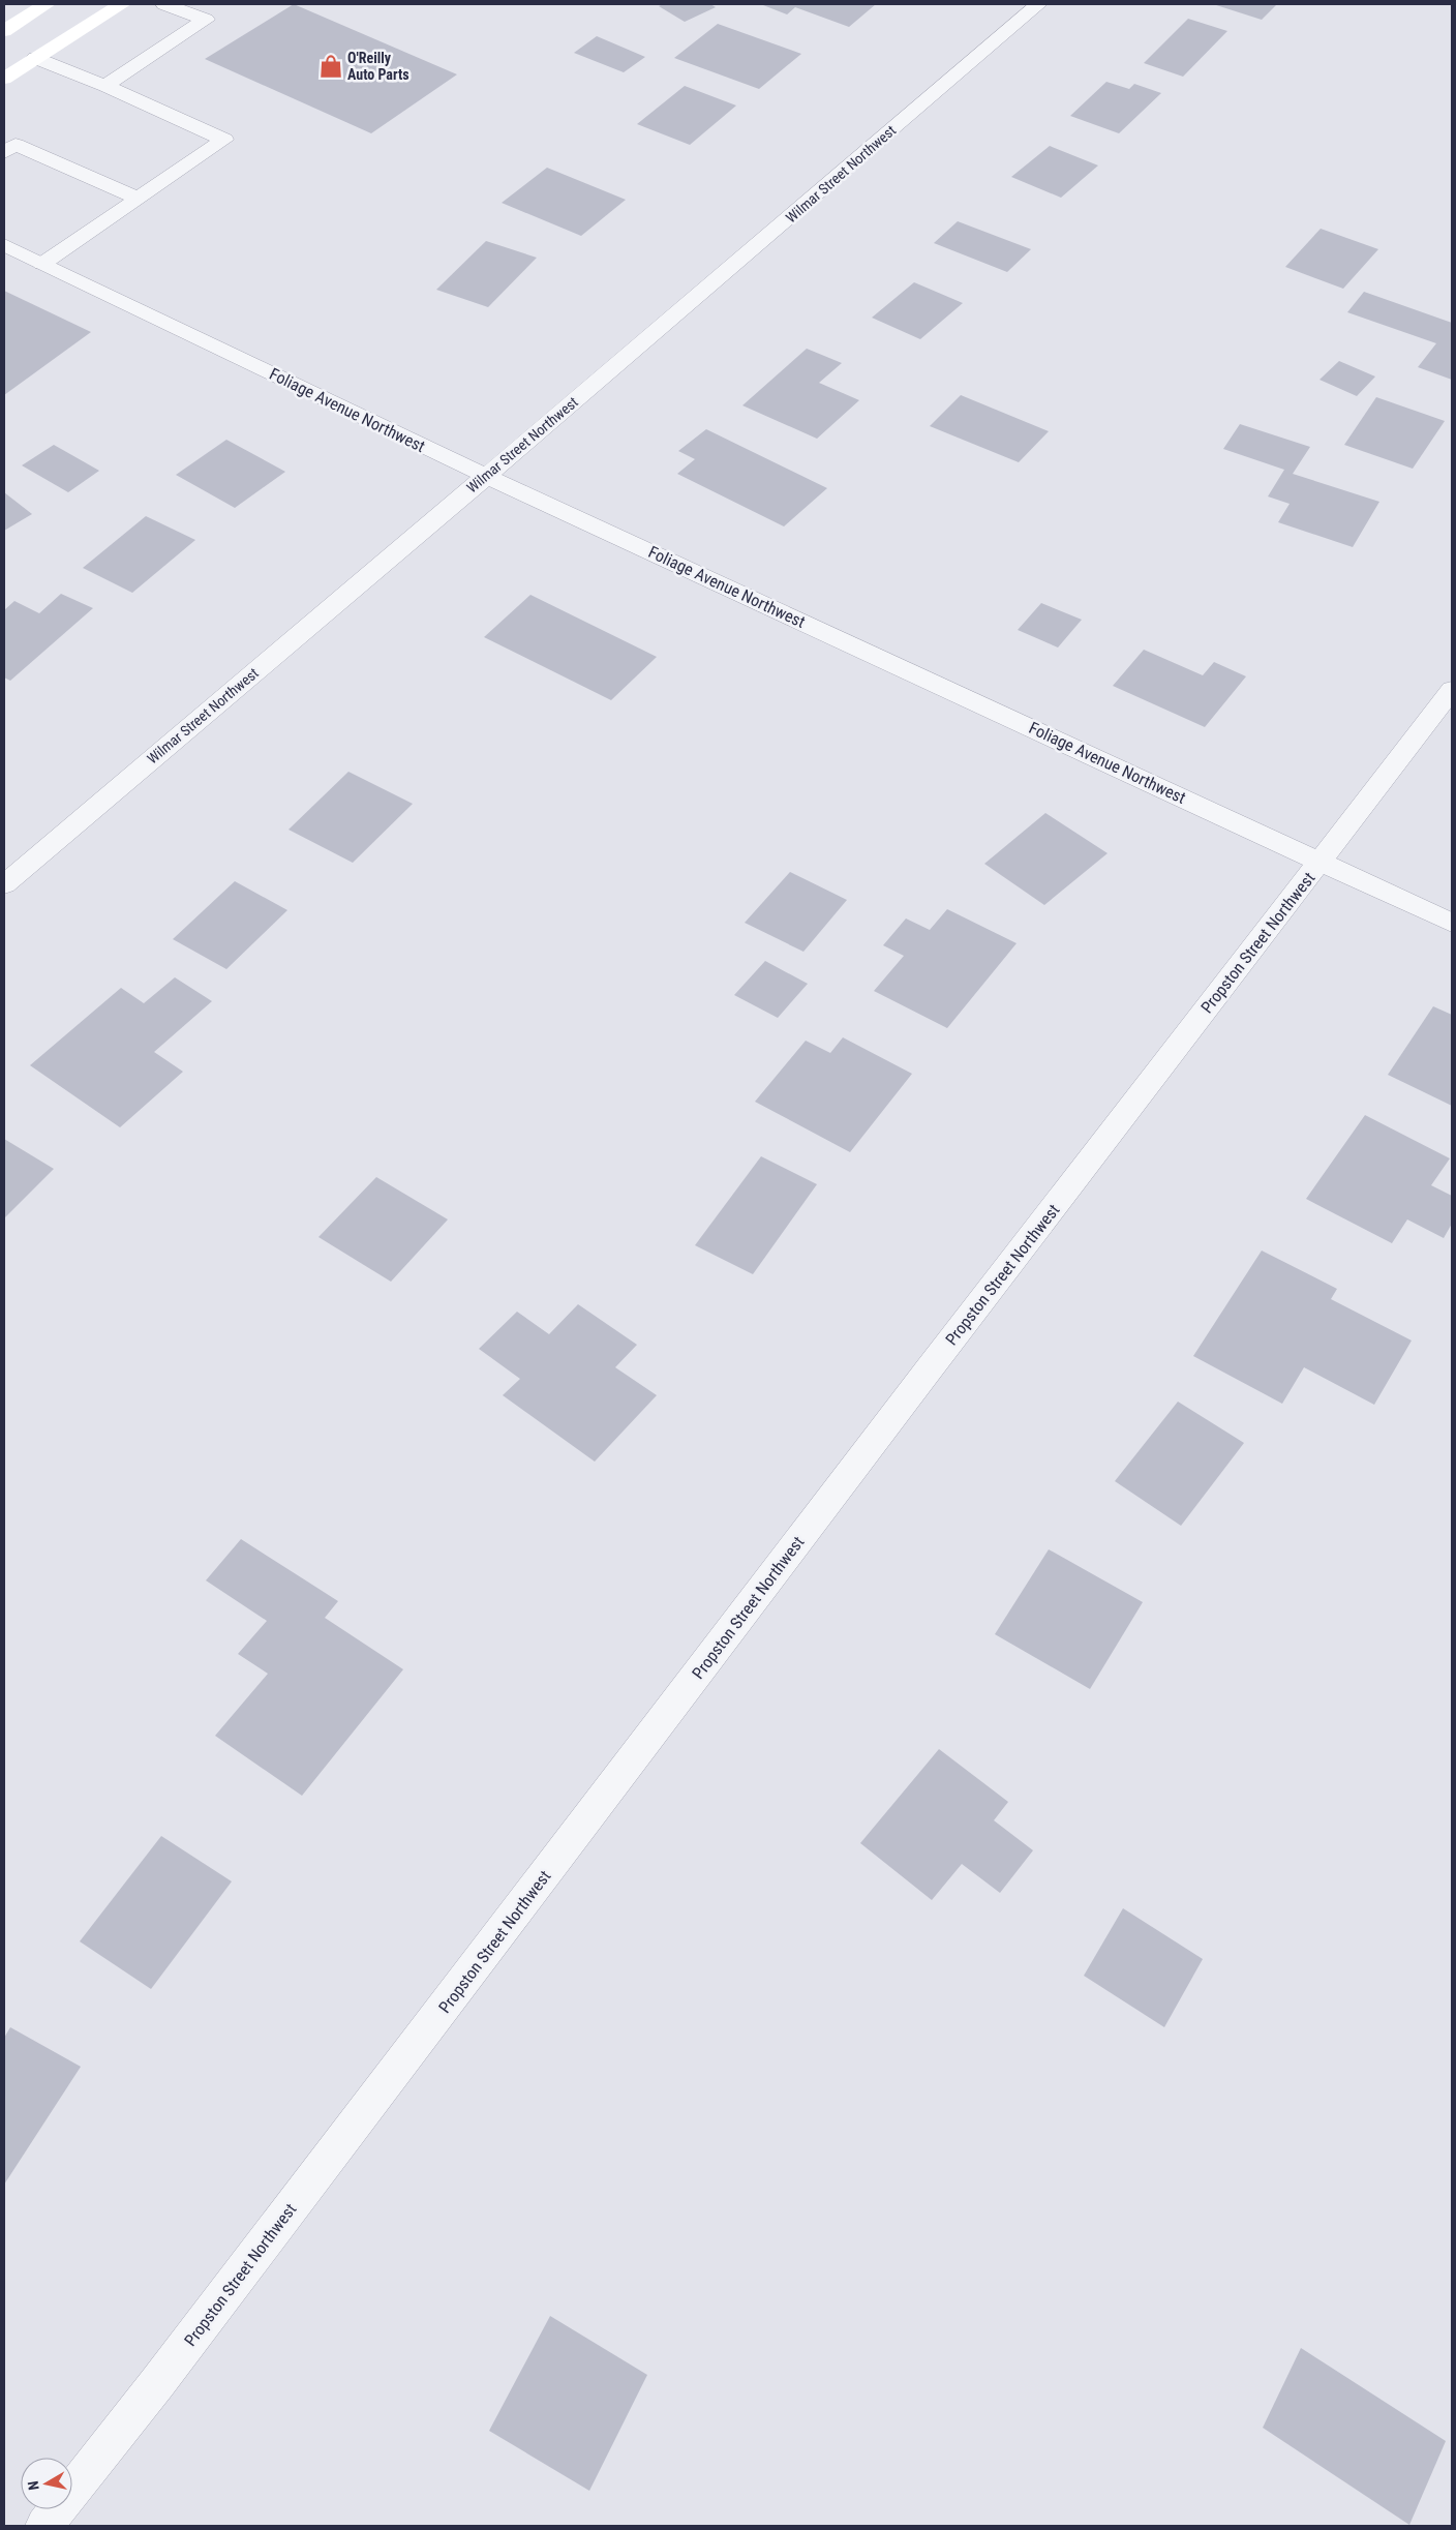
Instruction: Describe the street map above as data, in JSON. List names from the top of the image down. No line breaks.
{"streets":{"street":["Wilmar Street Northwest","Foliage Avenue Northwest","Propston Street Northwest"]},"crossings":[["Wilmar Street Northwest","Foliage Avenue Northwest"],["Foliage Avenue Northwest","Propston Street Northwest"]],"places":{"shop":["O'Reilly Auto Parts"]},"north":"left"}
